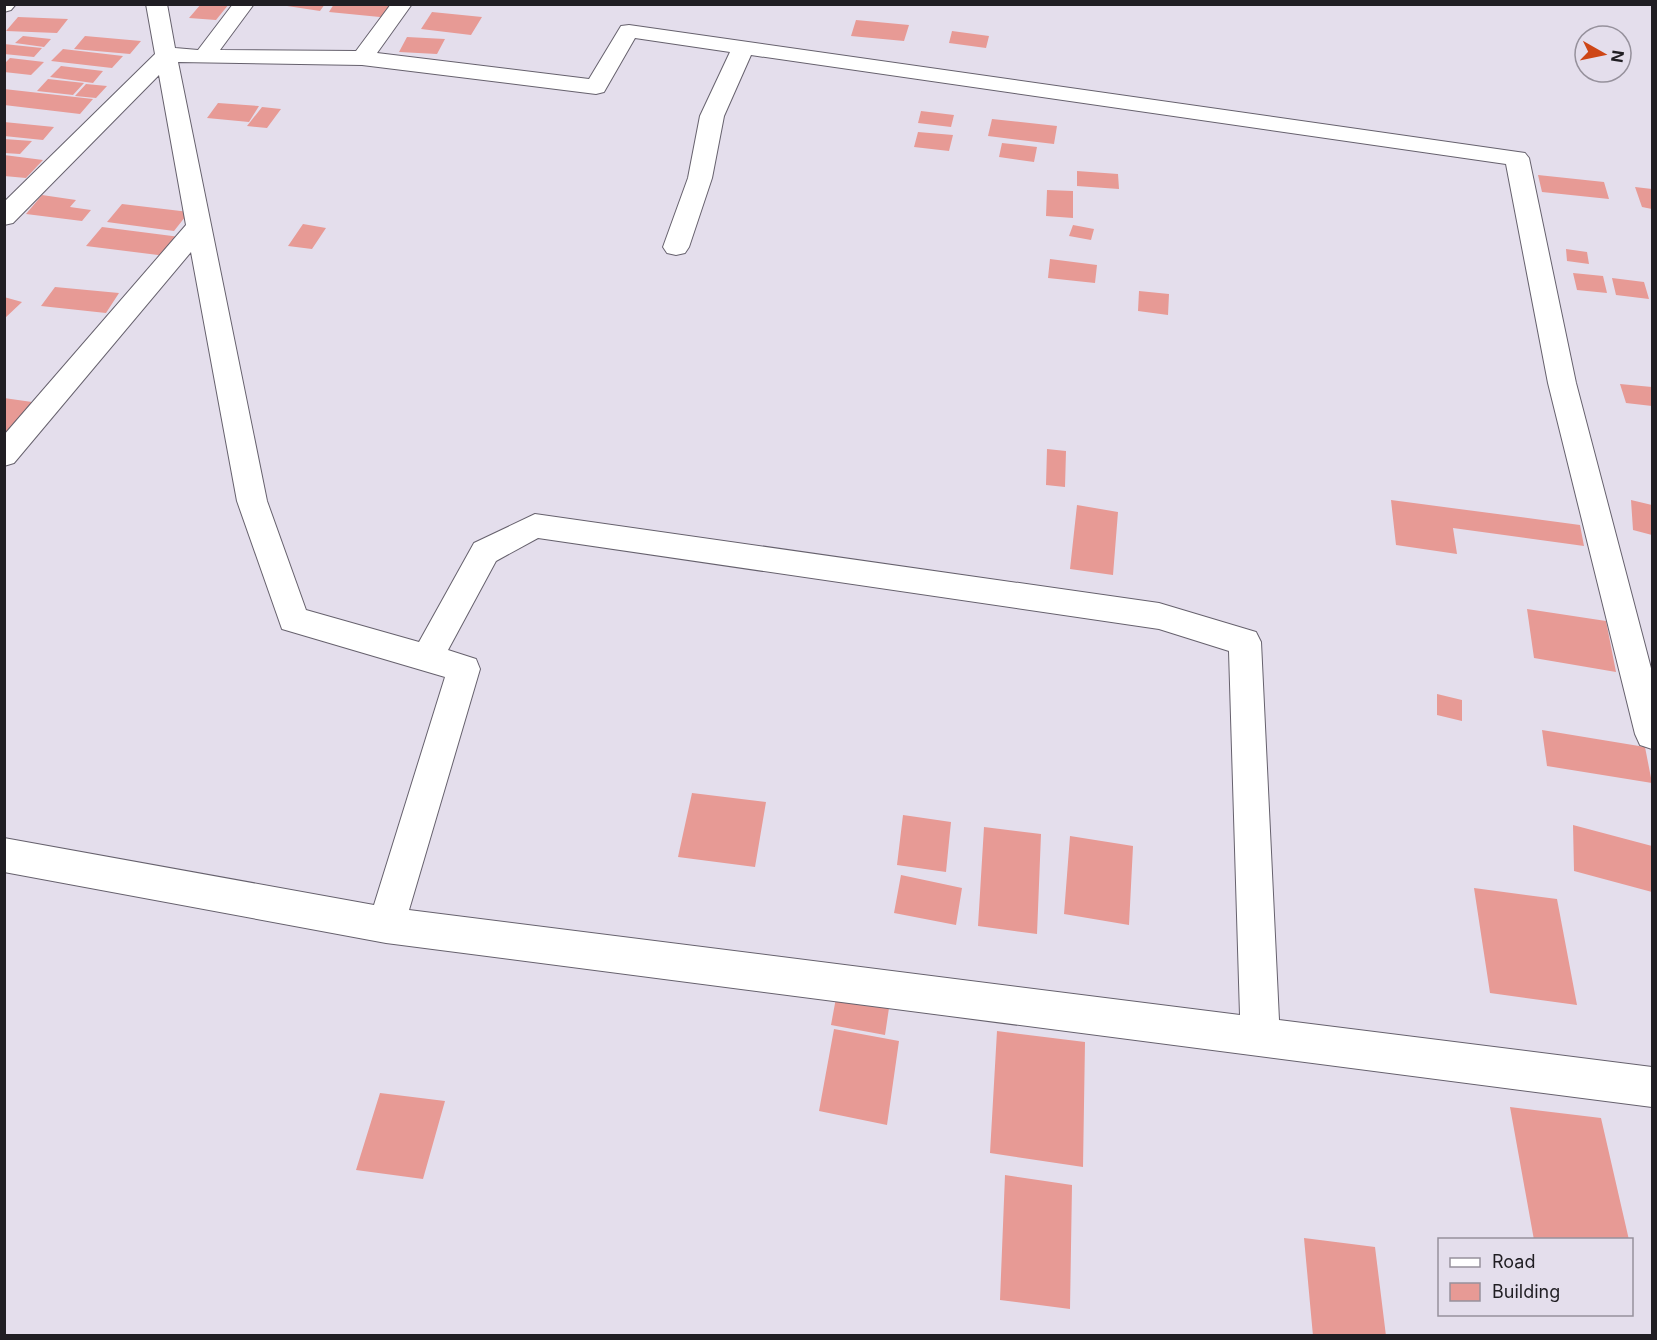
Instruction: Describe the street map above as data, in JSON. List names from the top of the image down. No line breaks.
{"legend":["Road","Building"],"north":"right"}
